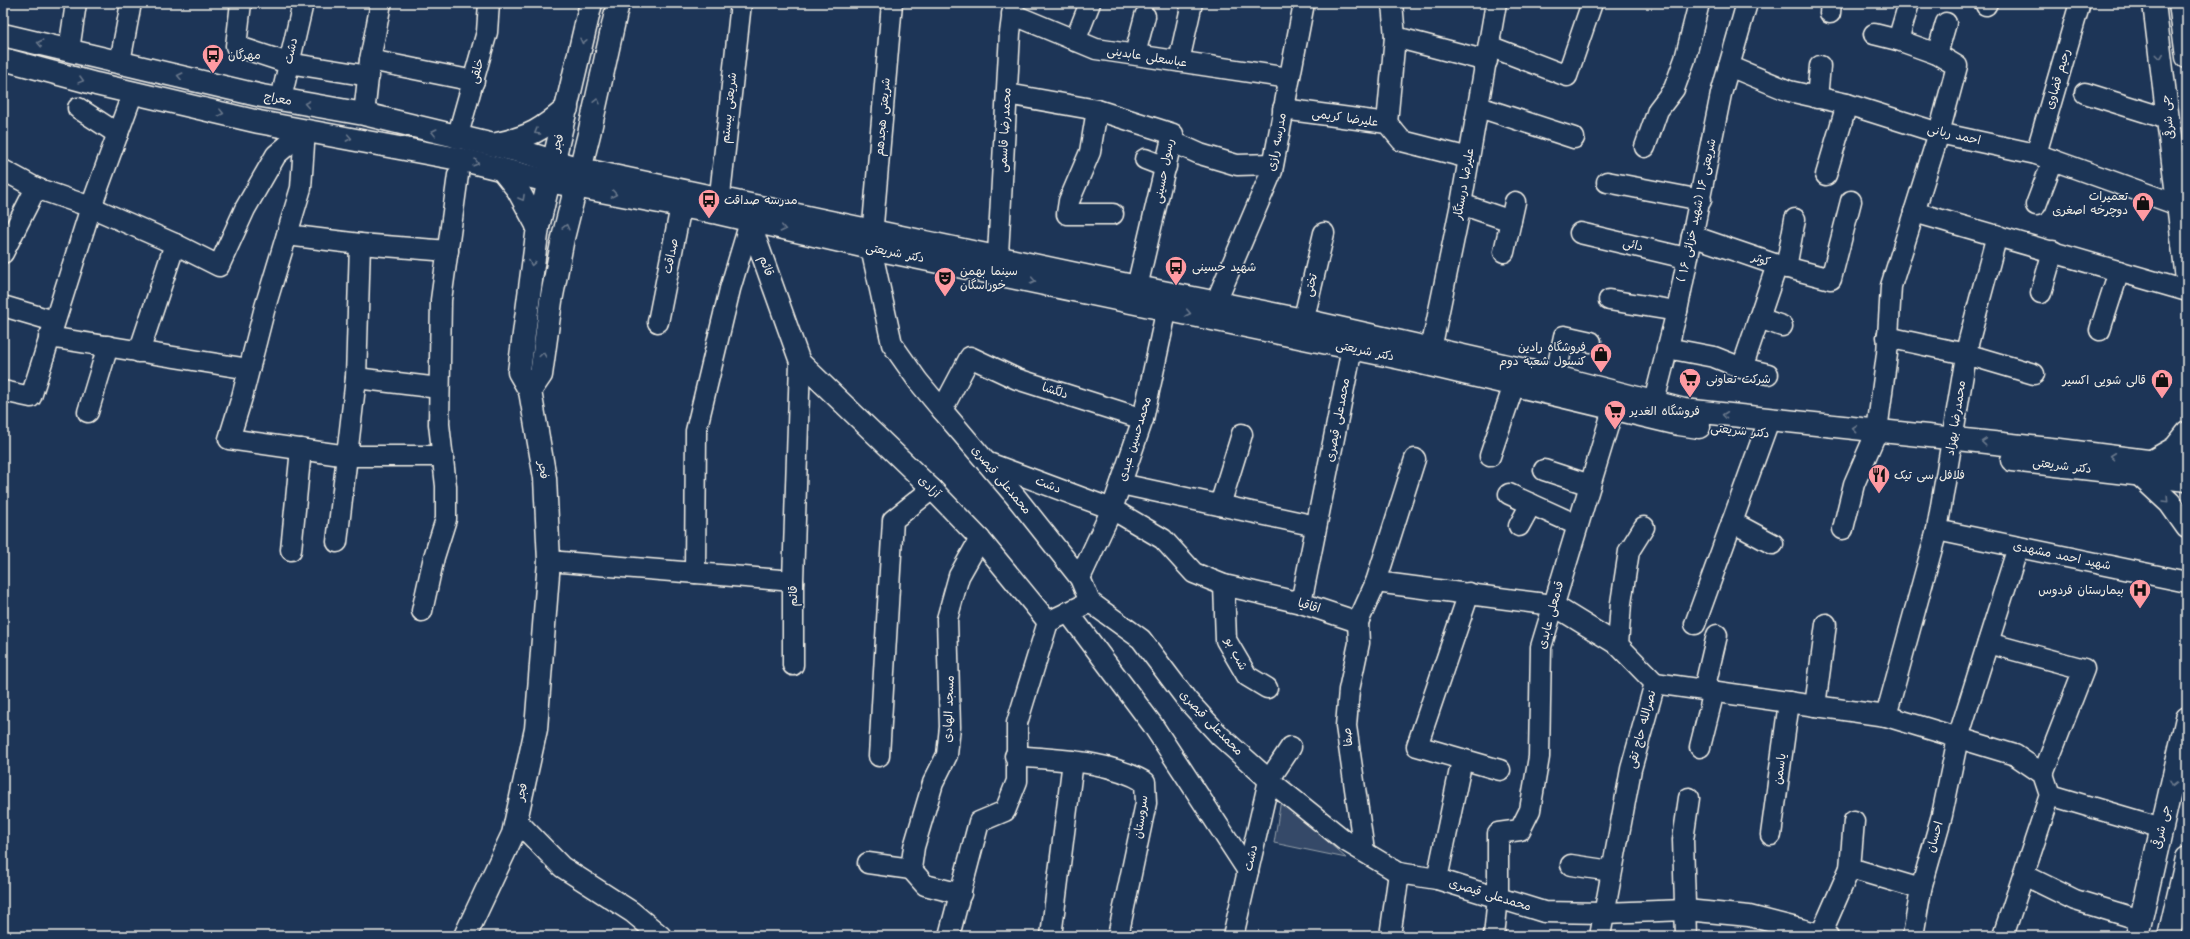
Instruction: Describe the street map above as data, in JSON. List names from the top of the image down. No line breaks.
{"streets":{"main road":["معراج","جی شرقی","فجر","دکتر شریعتی"],"street":["دشت","عباسعلی عابدینی","خلقی","رحیم قضاوی","شریعتی بیستم","شریعتی هجدهم","علیرضا کریمی","محمدرضا قاسمی","احمد ربانی","مدرسه رازی","رسول حسینی","علیرضا درستگار","شریعتی ۱۶ (شهید خزائی ۱۶ )","دائی","صداقت","کوثر","قائم","تختی","دلگشا","محمدرضا بهزاد","محمدعلی قیصری","محمدحسین عبدی","آزادی","شهید احمد مشهدی","اقاقیا","قدمعلی عابدی","شب بو","مسجد الهادی","نصرالله حاج تقی","صفا","یاسمن","سروستان","احسان"]},"crossings":[["دشت","معراج"],["دشت","محمدعلی قیصری"],["دشت","محمدحسین عبدی"],["دشت","اقاقیا"],["عباسعلی عابدینی","محمدرضا قاسمی"],["عباسعلی عابدینی","مدرسه رازی"],["خلقی","معراج"],["رحیم قضاوی","احمد ربانی"],["معراج","فجر"],["معراج","دکتر شریعتی"],["شریعتی بیستم","دکتر شریعتی"],["شریعتی هجدهم","دکتر شریعتی"],["شریعتی هجدهم","دلگشا"],["شریعتی هجدهم","محمدعلی قیصری"],["جی شرقی","احمد ربانی"],["علیرضا کریمی","مدرسه رازی"],["علیرضا کریمی","علیرضا درستگار"],["محمدرضا قاسمی","رسول حسینی"],["محمدرضا قاسمی","دکتر شریعتی"],["احمد ربانی","شریعتی ۱۶ (شهید خزائی ۱۶ )"],["مدرسه رازی","دکتر شریعتی"],["فجر","دکتر شریعتی"],["رسول حسینی","دکتر شریعتی"],["علیرضا درستگار","دکتر شریعتی"],["شریعتی ۱۶ (شهید خزائی ۱۶ )","دائی"],["شریعتی ۱۶ (شهید خزائی ۱۶ )","دکتر شریعتی"],["شریعتی ۱۶ (شهید خزائی ۱۶ )","کوثر"],["دکتر شریعتی","صداقت"],["دکتر شریعتی","قائم"],["دکتر شریعتی","تختی"],["دکتر شریعتی","محمدرضا بهزاد"],["دکتر شریعتی","محمدعلی قیصری"],["دکتر شریعتی","محمدحسین عبدی"],["دکتر شریعتی","قدمعلی عابدی"],["قائم","آزادی"],["دلگشا","محمدعلی قیصری"],["دلگشا","محمدحسین عبدی"],["محمدرضا بهزاد","شهید احمد مشهدی"],["محمدعلی قیصری","محمدحسین عبدی"],["محمدعلی قیصری","اقاقیا"],["محمدعلی قیصری","قدمعلی عابدی"],["محمدعلی قیصری","نصرالله حاج تقی"],["محمدعلی قیصری","صفا"],["محمدحسین عبدی","اقاقیا"],["آزادی","مسجد الهادی"],["شهید احمد مشهدی","احسان"],["اقاقیا","شب بو"],["اقاقیا","صفا"],["قدمعلی عابدی","نصرالله حاج تقی"]],"one_way":["جی شرقی"],"places":{"bus stop":["مهرگان","مدرسه صداقت","شهید حسینی"],"shop":["تعمیرات دوچرخه اصغری","فروشگاه رادین کنسول شعبه دوم","قالی شویی اکسیر"],"theatre":["سینما بهمن خوراسگان"],"supermarket":["شرکت تعاونی","فروشگاه الغدیر"],"restaurant":["فلافل سی تیک"],"hospital":["بیمارستان فردوس"]}}
